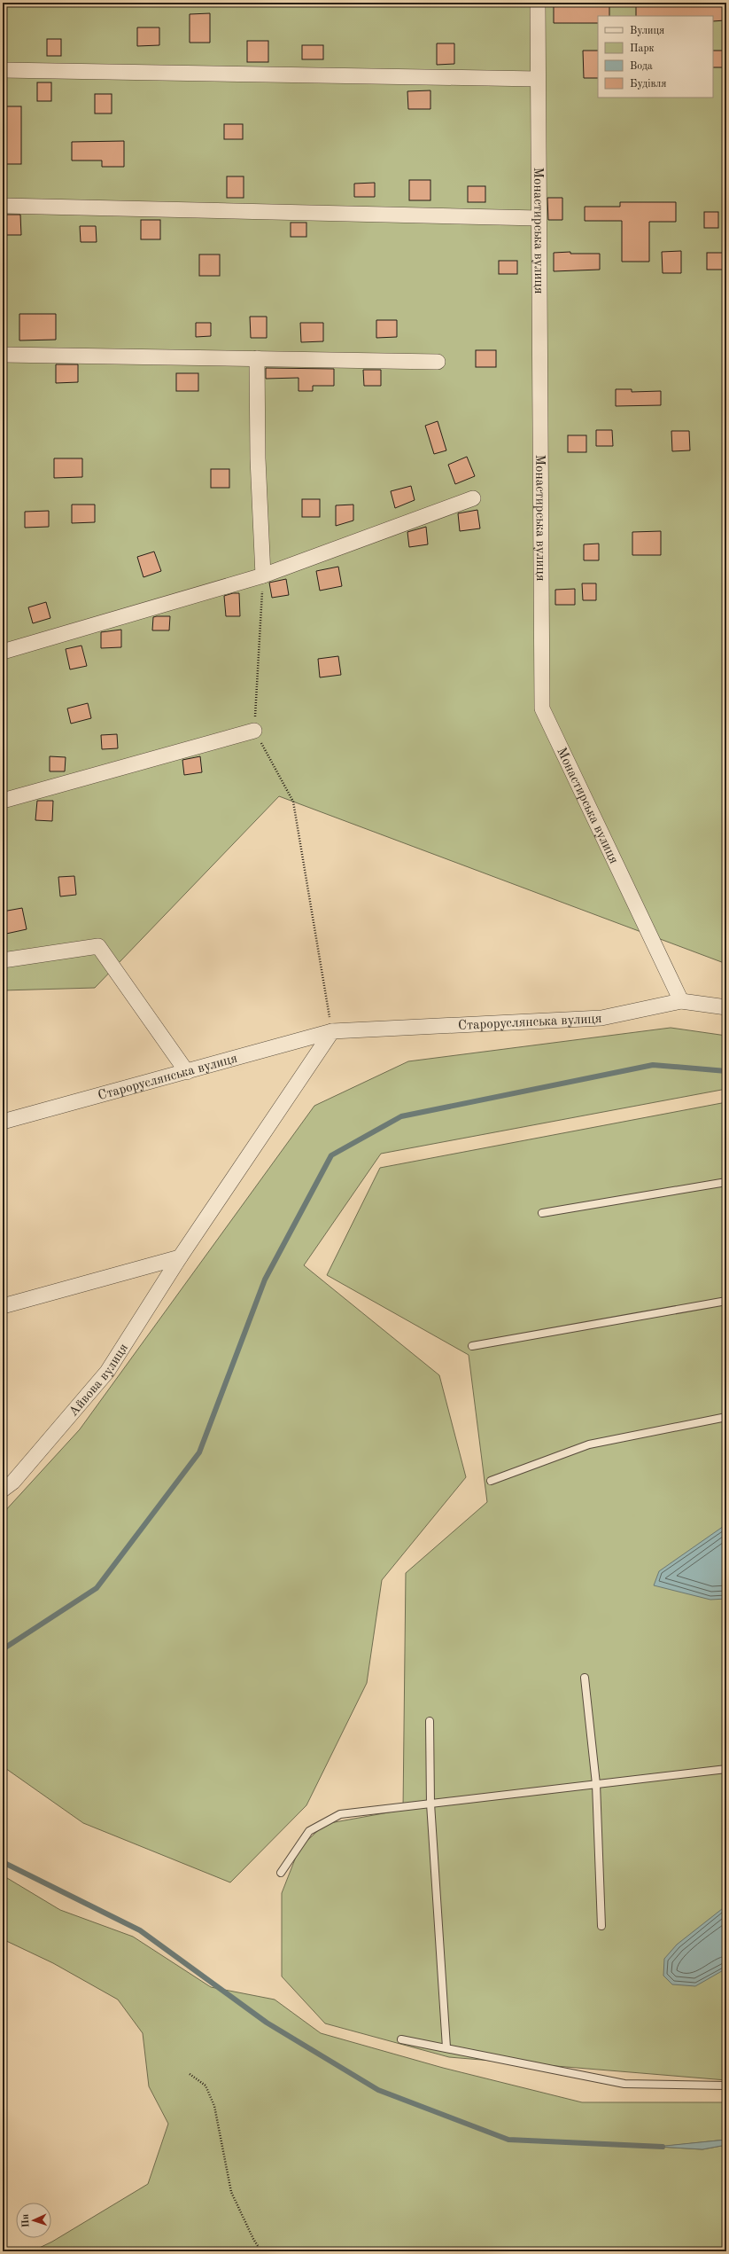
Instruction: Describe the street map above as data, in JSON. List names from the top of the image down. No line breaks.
{"streets":{"street":["Монастирська вулиця","Староруслянська вулиця","Айвова вулиця"]},"crossings":[["Монастирська вулиця","Староруслянська вулиця"]],"legend":["Вулиця","Парк","Вода","Будівля"],"north":"left"}
